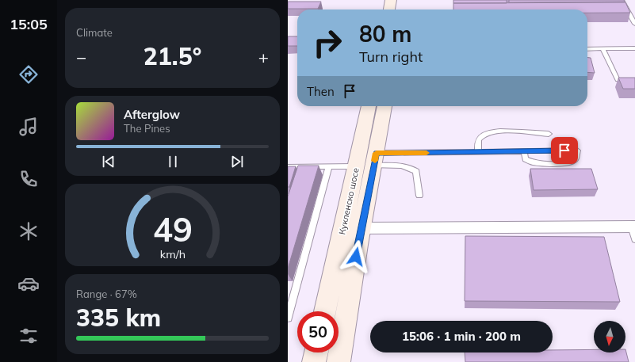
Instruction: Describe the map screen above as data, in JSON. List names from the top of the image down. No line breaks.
{"streets":{"main road":["Кукленско шосе"]},"north":"bottom","page":{"tabs":"15:05","tile":["Climate",["Range · 67%","335 km"]],"turn":["80 m","Turn right"],"heat":["−","21.5°","+"],"then":"Then","song":["Afterglow","The Pines"],"limit":"50","trip":"15:06 · 1 min · 200 m","gauge":["49","km/h"]}}
